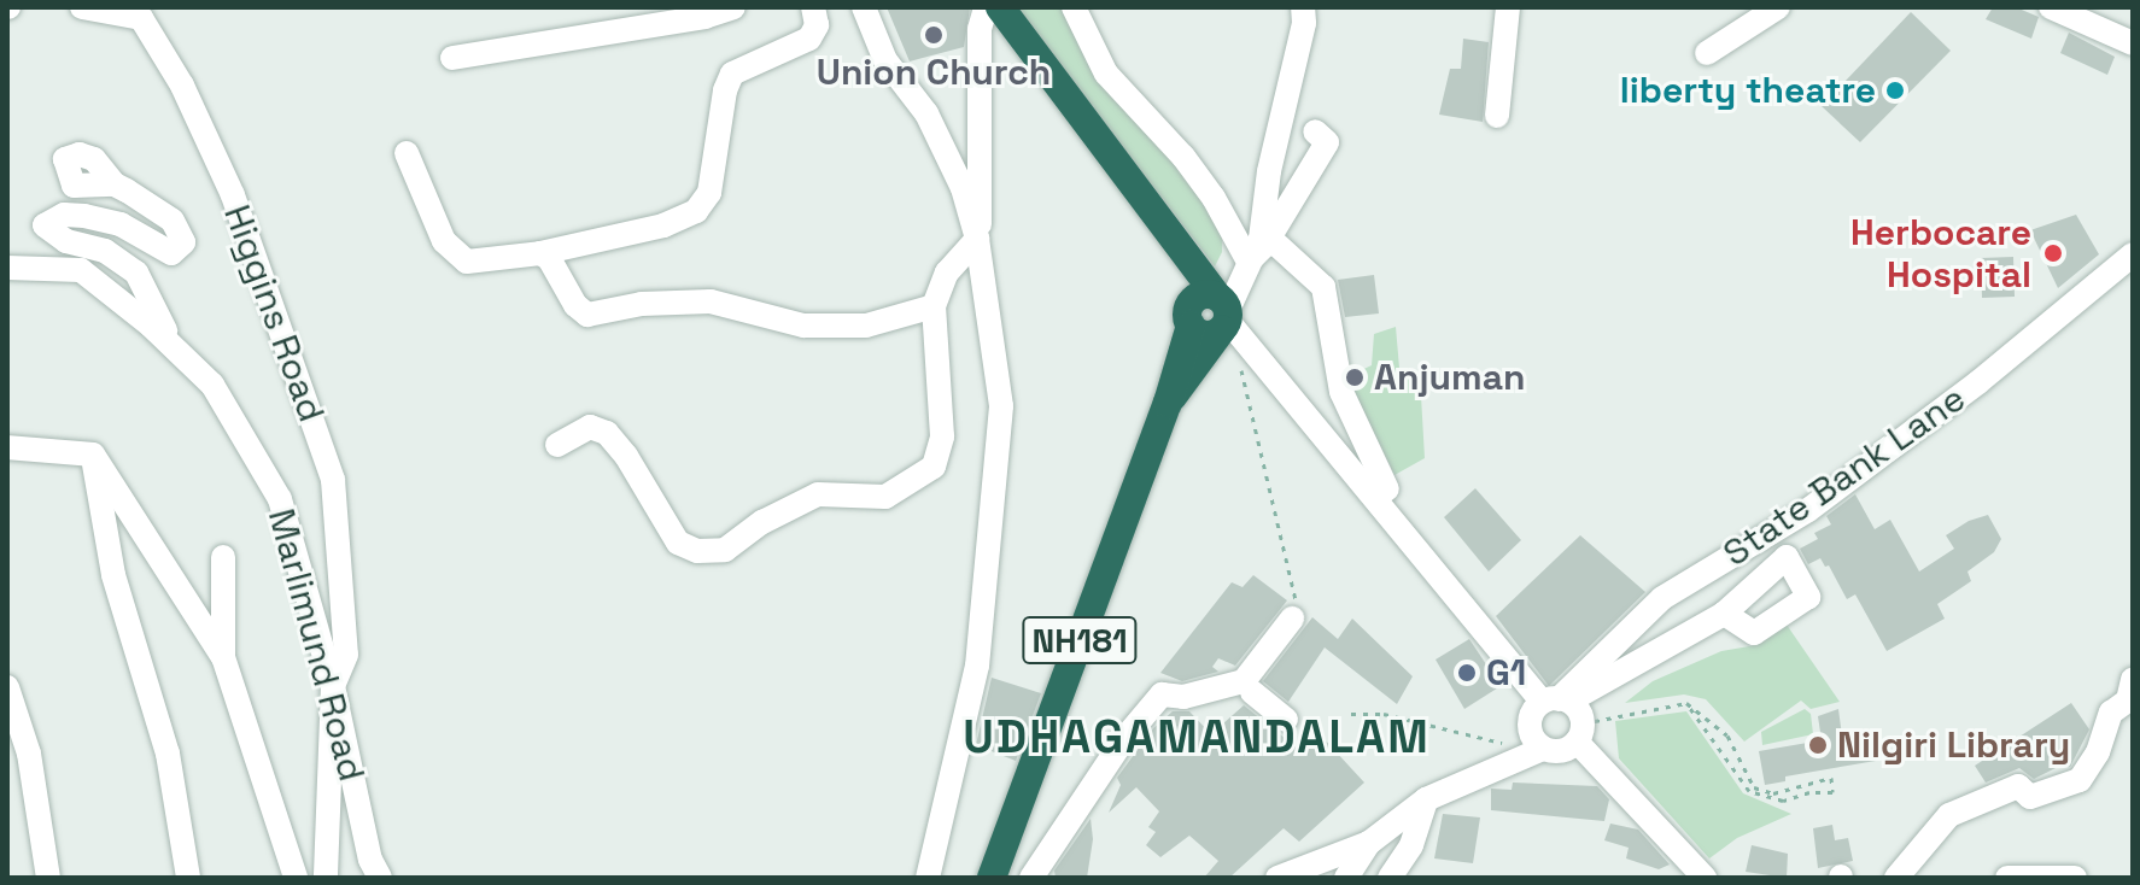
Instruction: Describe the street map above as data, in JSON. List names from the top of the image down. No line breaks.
{"streets":{"highway":["NH181"],"street":["Higgins Road","State Bank Lane","Marlimund Road"]},"crossings":[["Higgins Road","Marlimund Road"]],"districts":["UDHAGAMANDALAM"],"places":["Union Church","liberty theatre","Herbocare Hospital","Anjuman","G1","Nilgiri Library"]}
